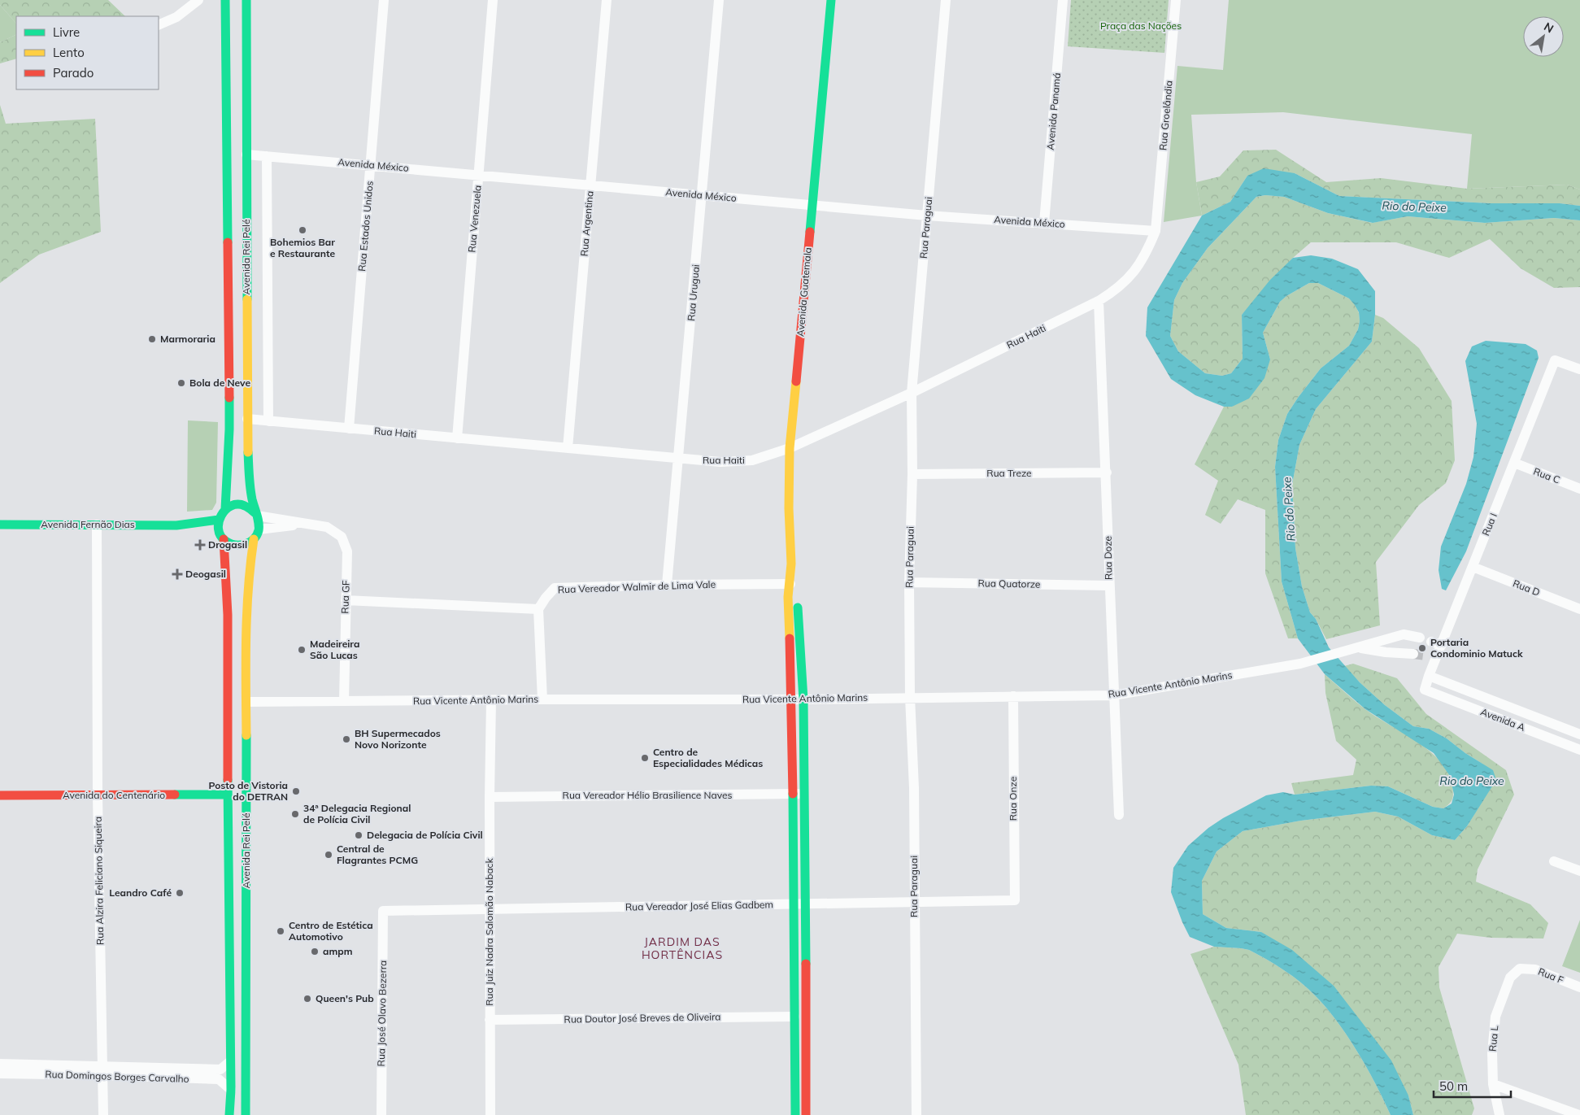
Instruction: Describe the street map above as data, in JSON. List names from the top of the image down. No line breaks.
{"streets":{"main road":["Avenida Rei Pelé","Avenida Guatemala","Avenida Fernão Dias","Avenida do Centenário"],"street":["Avenida Panamá","Rua Groelândia","Avenida México","Rua Venezuela","Rua Argentina","Rua Estados Unidos","Rua Paraguai","Rua Uruguai","Rua Haiti","Rua Treze","Rua C","Rua I","Rua Doze","Rua Quatorze","Rua Vereador Walmir de Lima Vale","Rua D","Rua GF","Rua Vicente Antônio Marins","Avenida A","Rua Vereador Hélio Brasilience Naves","Rua Onze","Rua Alzira Feliciano Siqueira","Rua Vereador José Elias Gadbem","Rua Juiz Nadra Salomão Naback","Rua F","Rua José Olavo Bezerra","Rua Doutor José Breves de Oliveira","Rua L","Rua Domingos Borges Carvalho"]},"crossings":[["Avenida Panamá","Avenida México"],["Rua Groelândia","Avenida México"],["Rua Groelândia","Rua Haiti"],["Avenida México","Rua Venezuela"],["Avenida México","Rua Argentina"],["Avenida México","Rua Estados Unidos"],["Avenida México","Rua Paraguai"],["Avenida México","Avenida Rei Pelé"],["Avenida México","Avenida Guatemala"],["Avenida México","Rua Uruguai"],["Avenida México","Rua Haiti"],["Rua Venezuela","Rua Haiti"],["Rua Argentina","Rua Haiti"],["Rua Estados Unidos","Rua Haiti"],["Rua Paraguai","Rua Haiti"],["Rua Paraguai","Rua Treze"],["Rua Paraguai","Rua Quatorze"],["Rua Paraguai","Rua Vicente Antônio Marins"],["Rua Paraguai","Rua Vereador José Elias Gadbem"],["Avenida Rei Pelé","Rua Haiti"],["Avenida Rei Pelé","Avenida Fernão Dias"],["Avenida Rei Pelé","Rua GF"],["Avenida Rei Pelé","Rua Vicente Antônio Marins"],["Avenida Rei Pelé","Avenida do Centenário"],["Avenida Rei Pelé","Rua Domingos Borges Carvalho"],["Avenida Guatemala","Rua Haiti"],["Avenida Guatemala","Rua Vereador Walmir de Lima Vale"],["Rua Uruguai","Rua Haiti"],["Rua Uruguai","Rua Vereador Walmir de Lima Vale"],["Rua Haiti","Rua Doze"],["Rua Treze","Rua Doze"],["Rua C","Rua I"],["Avenida Fernão Dias","Rua GF"],["Avenida Fernão Dias","Rua Alzira Feliciano Siqueira"],["Rua I","Rua D"],["Rua I","Avenida A"],["Rua Doze","Rua Quatorze"],["Rua Doze","Rua Vicente Antônio Marins"],["Rua GF","Rua Vicente Antônio Marins"],["Rua Vicente Antônio Marins","Rua Onze"],["Rua Vicente Antônio Marins","Rua Juiz Nadra Salomão Naback"],["Avenida do Centenário","Rua Alzira Feliciano Siqueira"],["Rua Vereador Hélio Brasilience Naves","Rua Juiz Nadra Salomão Naback"],["Rua Onze","Rua Vereador José Elias Gadbem"],["Rua Alzira Feliciano Siqueira","Rua Domingos Borges Carvalho"],["Rua Vereador José Elias Gadbem","Rua Juiz Nadra Salomão Naback"],["Rua Vereador José Elias Gadbem","Rua José Olavo Bezerra"],["Rua Juiz Nadra Salomão Naback","Rua Doutor José Breves de Oliveira"],["Rua F","Rua L"]],"districts":["JARDIM DAS HORTÊNCIAS"],"water":["Rio do Peixe"],"parks":["Praça das Nações"],"places":{"other":["Bohemios Bar e Restaurante","Marmoraria","Bola de Neve","Portaria Condominio Matuck","Madeireira São Lucas","BH Supermecados Novo Norizonte","Centro de Especialidades Médicas","Posto de Vistoria do DETRAN","34ª Delegacia Regional de Polícia Civil","Delegacia de Polícia Civil","Central de Flagrantes PCMG","Leandro Café","Centro de Estética Automotivo","ampm","Queen's Pub"],"health":["Drogasil","Deogasil"]},"legend":["Livre","Lento","Parado"],"scale_bar":"50 m","north":"top right"}
